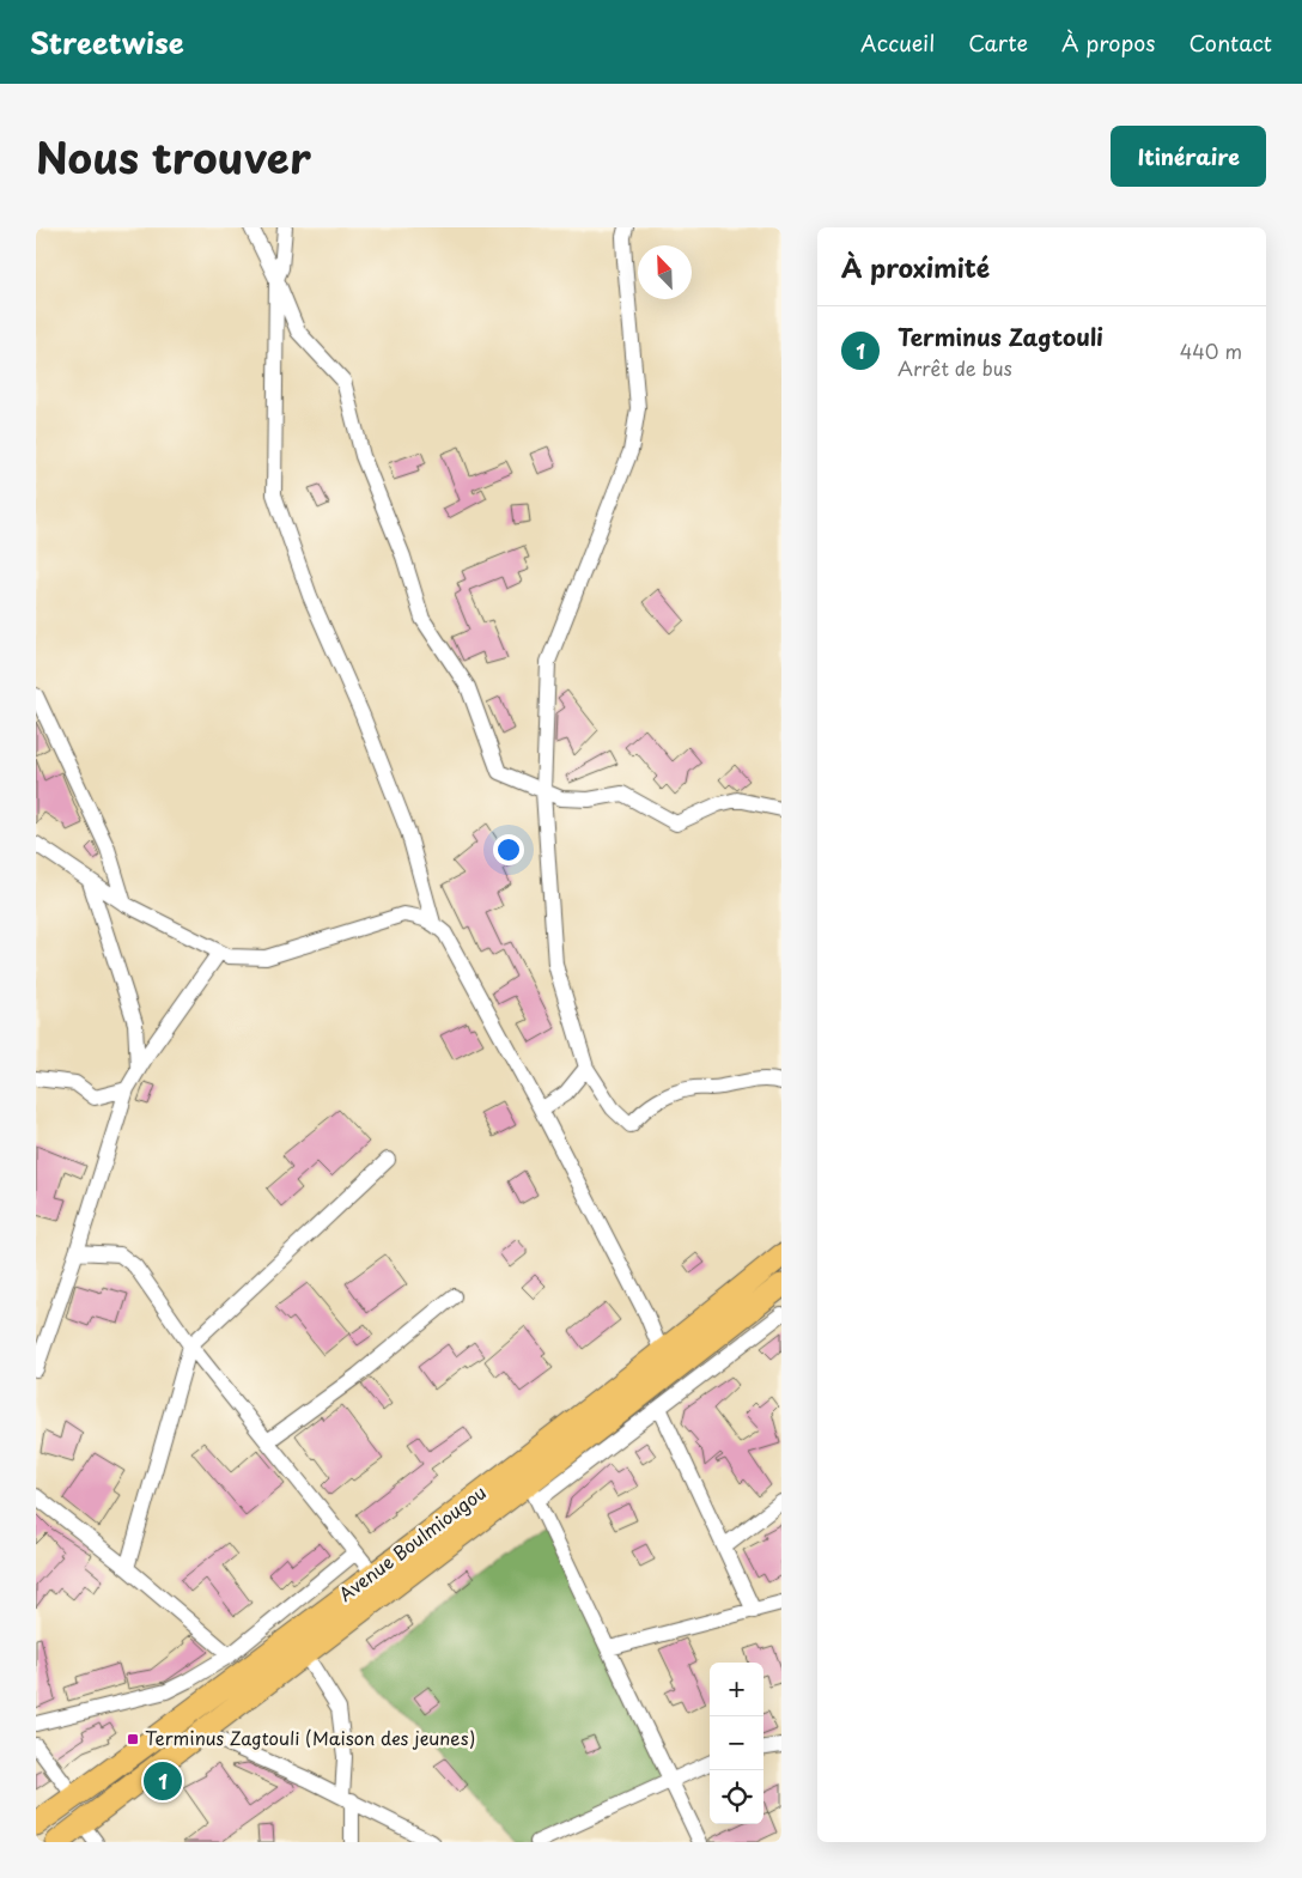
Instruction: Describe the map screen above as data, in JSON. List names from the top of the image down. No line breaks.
{"streets":{"highway":["Avenue Boulmiougou"]},"places":{"transit":["Terminus Zagtouli (Maison des jeunes)"]},"north":"top left","page":{"header":"Streetwise","nav":["Accueil","Carte","À propos","Contact"],"title":"Nous trouver","buttons":"Itinéraire","heading":"À proximité","list":[{"mark":"1","name":"Terminus Zagtouli","note":"Arrêt de bus","value":"440 m"}],"map_buttons":["+","−"],"pins":"1"}}
